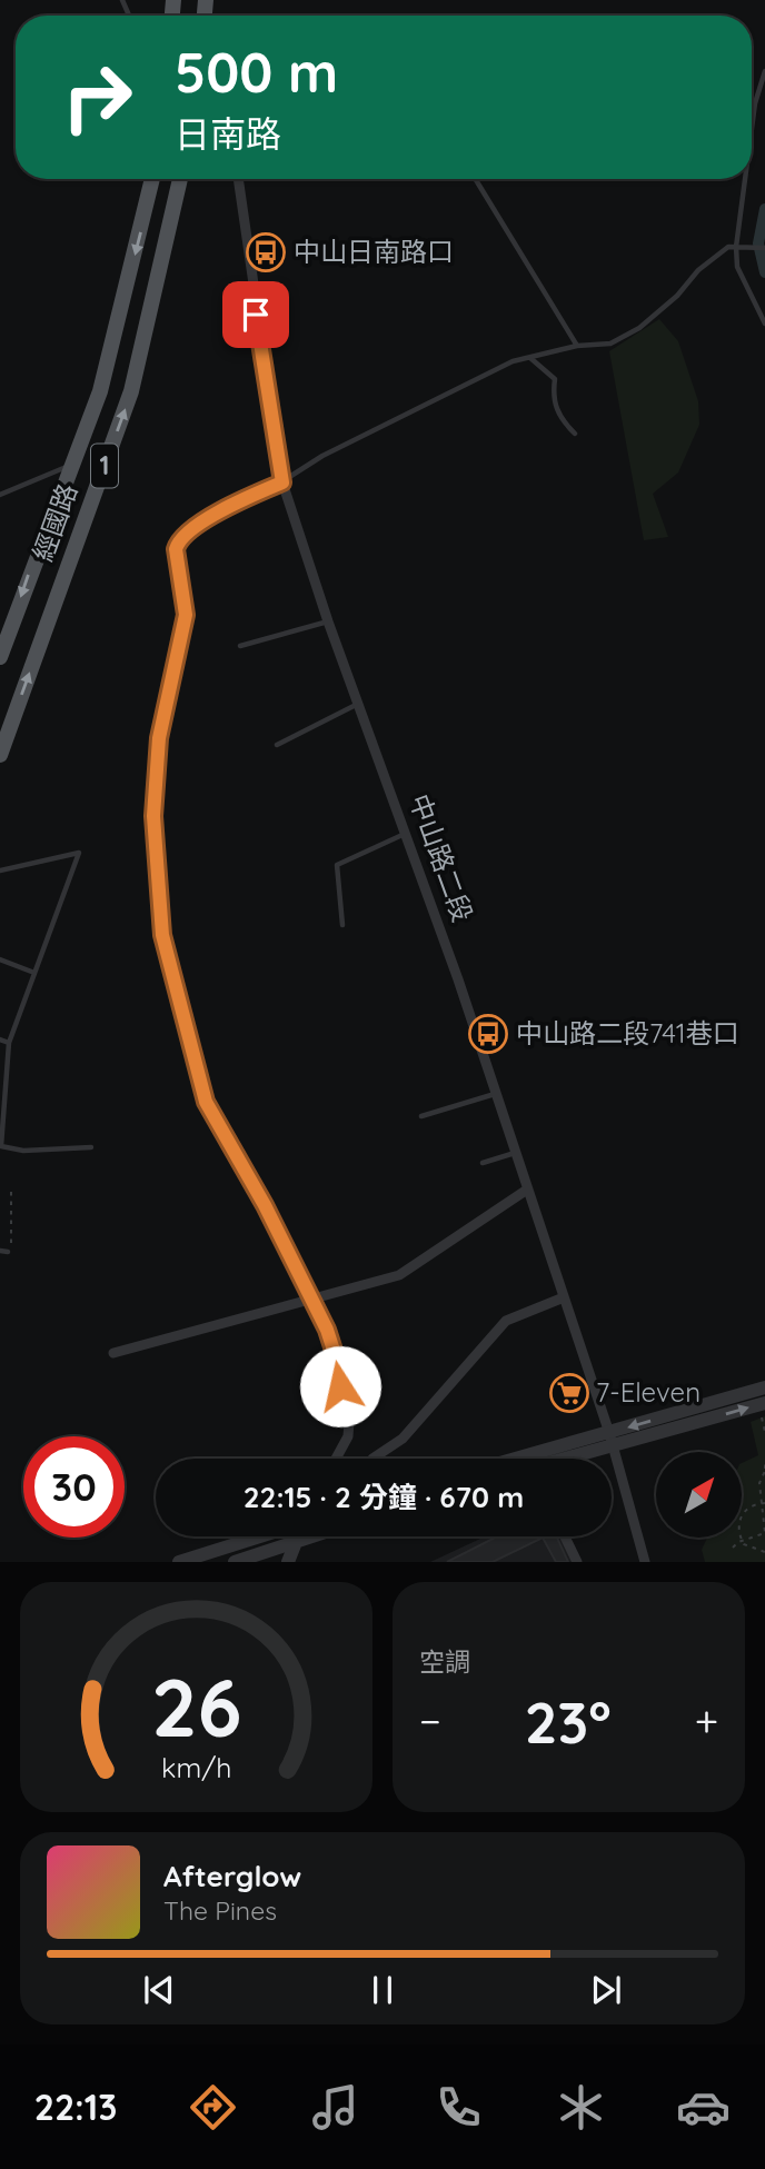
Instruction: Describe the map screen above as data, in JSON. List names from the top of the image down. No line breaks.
{"streets":{"main road":["1","經國路"],"street":["中山路二段"]},"places":{"bus stop":["中山日南路口","中山路二段741巷口"],"supermarket":["7-Eleven"]},"north":"top right","page":{"turn":["500 m","日南路"],"limit":"30","trip":"22:15 · 2 分鐘 · 670 m","tile":"空調","heat":["−","23°","+"],"song":["Afterglow","The Pines"],"tabs":"22:13","gauge":["26","km/h"]}}
